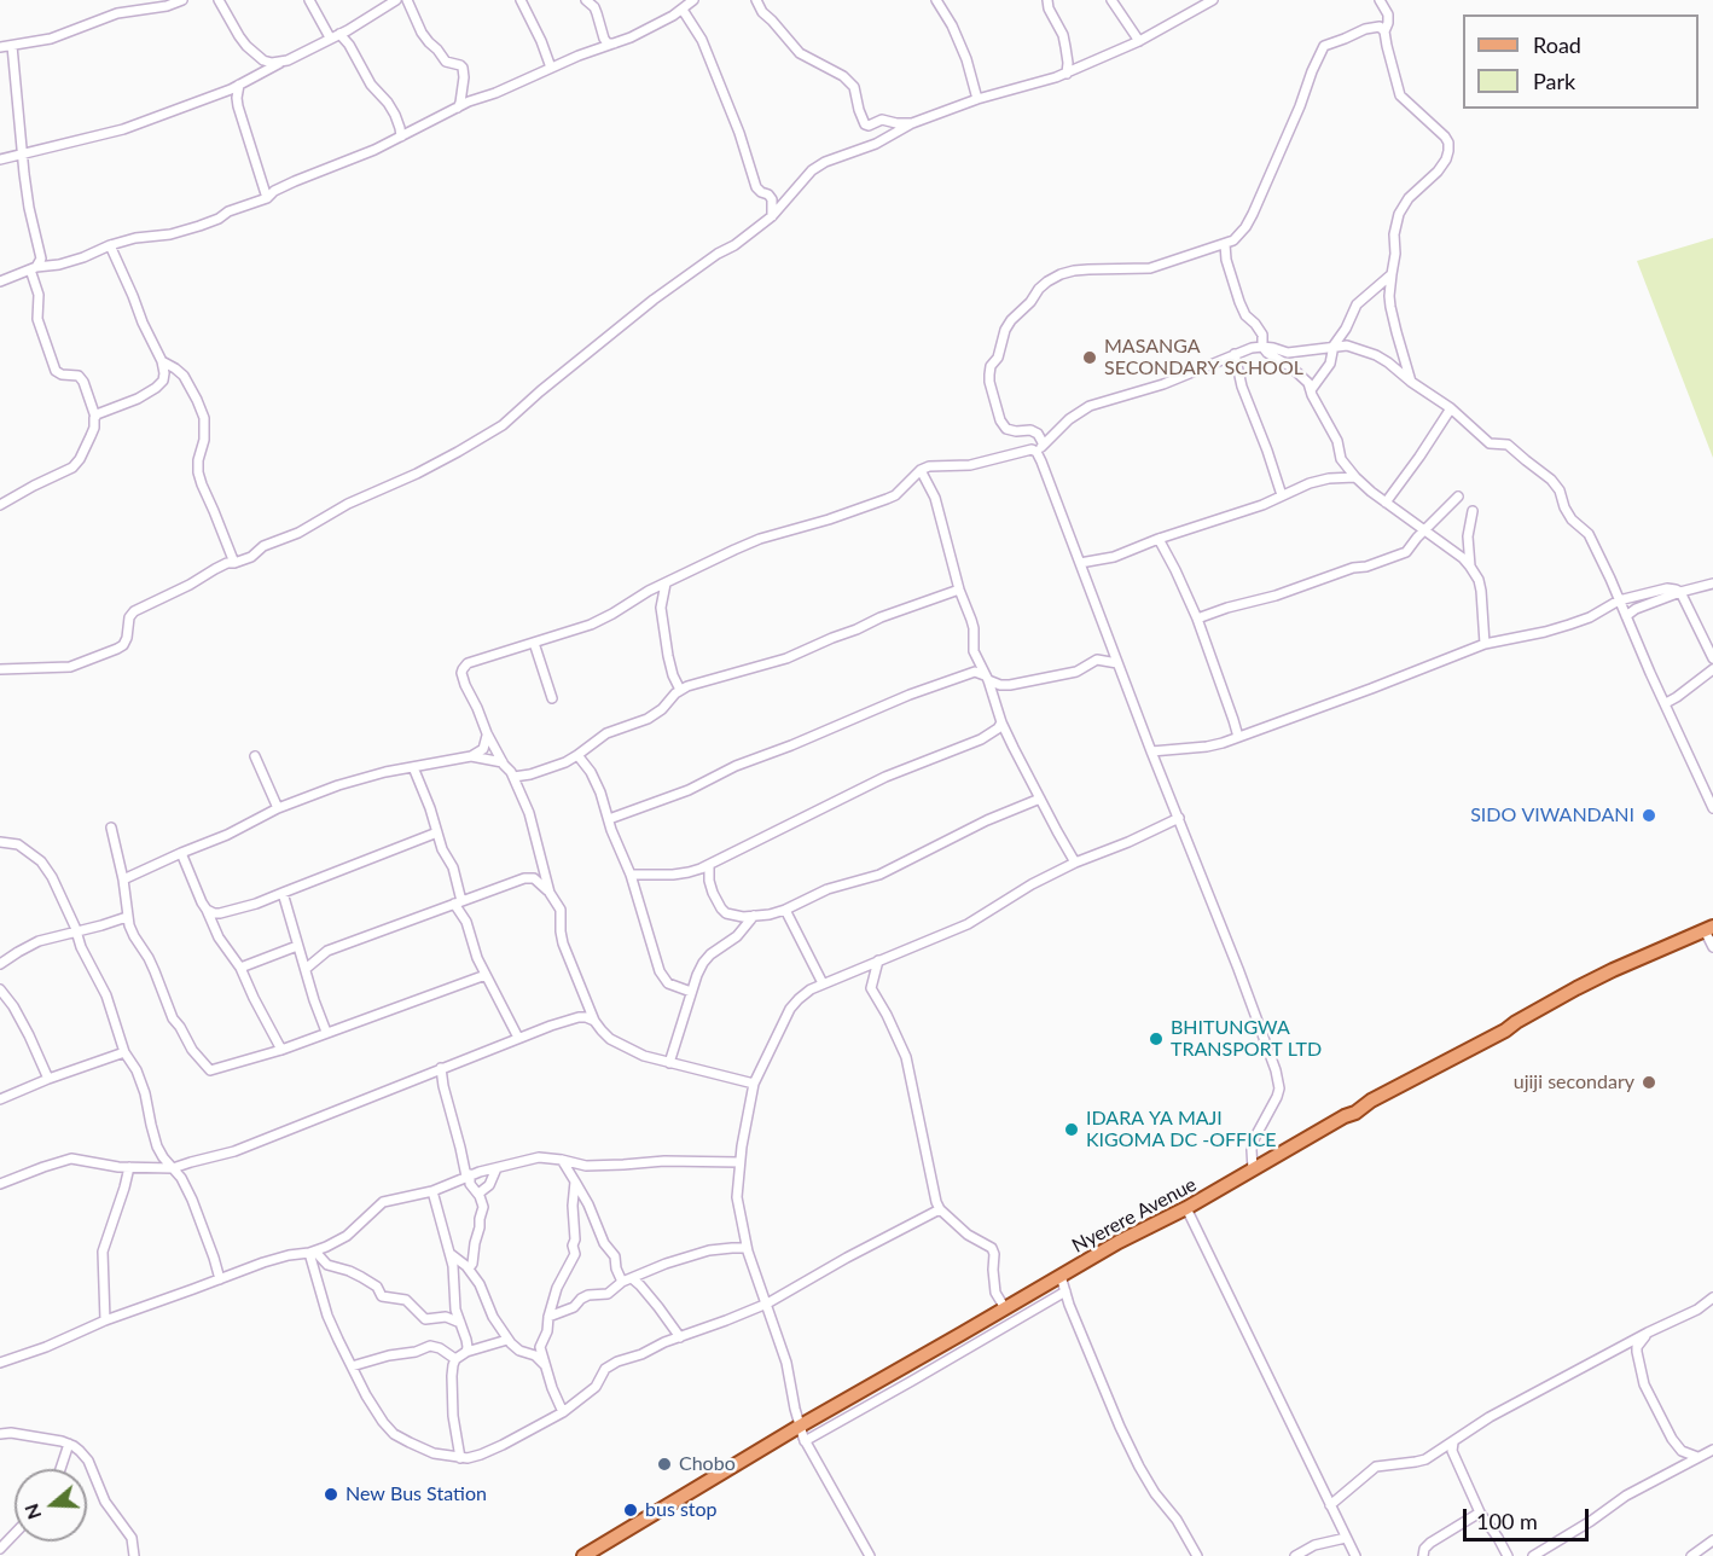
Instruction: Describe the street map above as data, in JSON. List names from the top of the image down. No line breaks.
{"streets":{"main road":["Nyerere Avenue"]},"places":["MASANGA SECONDARY SCHOOL","SIDO VIWANDANI","BHITUNGWA TRANSPORT LTD","ujiji secondary","IDARA YA MAJI KIGOMA DC -OFFICE","Chobo","New Bus Station","bus stop"],"legend":["Road","Park"],"scale_bar":"100 m","north":"left"}
